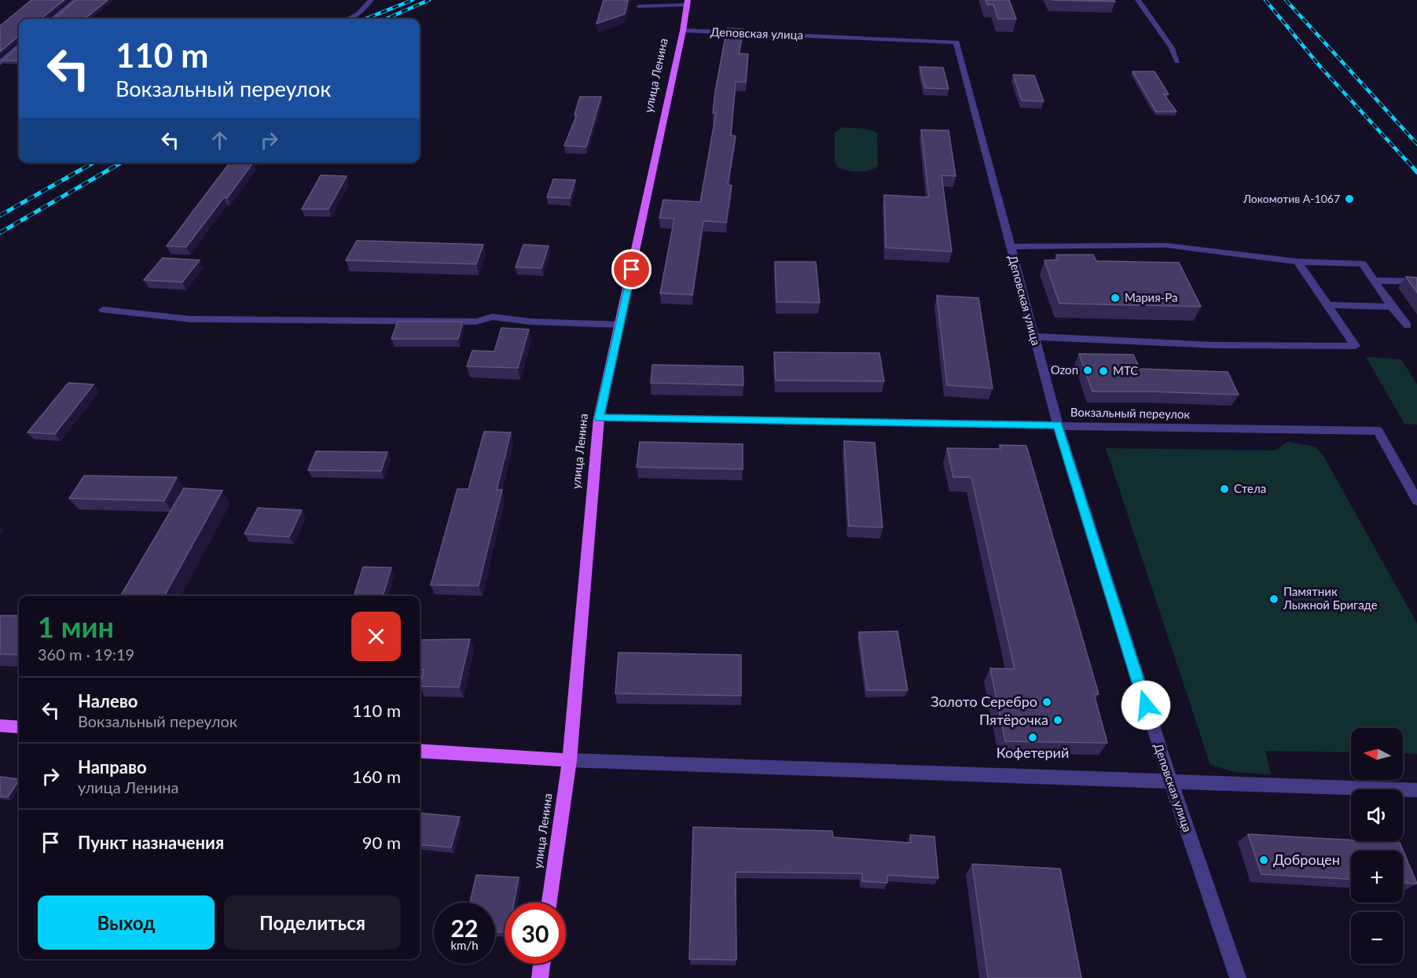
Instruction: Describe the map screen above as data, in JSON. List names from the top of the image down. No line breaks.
{"streets":{"main road":["улица Ленина"],"street":["Деповская улица","Вокзальный переулок"]},"crossings":[["Деповская улица","улица Ленина"],["Деповская улица","Вокзальный переулок"],["улица Ленина","Вокзальный переулок"]],"places":["Локомотив А-1067","Мария-Ра","Ozon","МТС","Стела","Памятник Лыжной Бригаде","Золото Серебро","Пятёрочка","Кофетерий","Доброцен"],"north":"left","page":{"turn":["110 m","Вокзальный переулок"],"heading":["1 мин","360 m · 19:19"],"list":[{"name":"Налево","note":"Вокзальный переулок","value":"110 m"},{"name":"Направо","note":"улица Ленина","value":"160 m"},{"name":"Пункт назначения","value":"90 m"}],"map_buttons":["+","−"],"buttons":["Выход","Поделиться"],"speed":"22 km/h","limit":"30"}}
